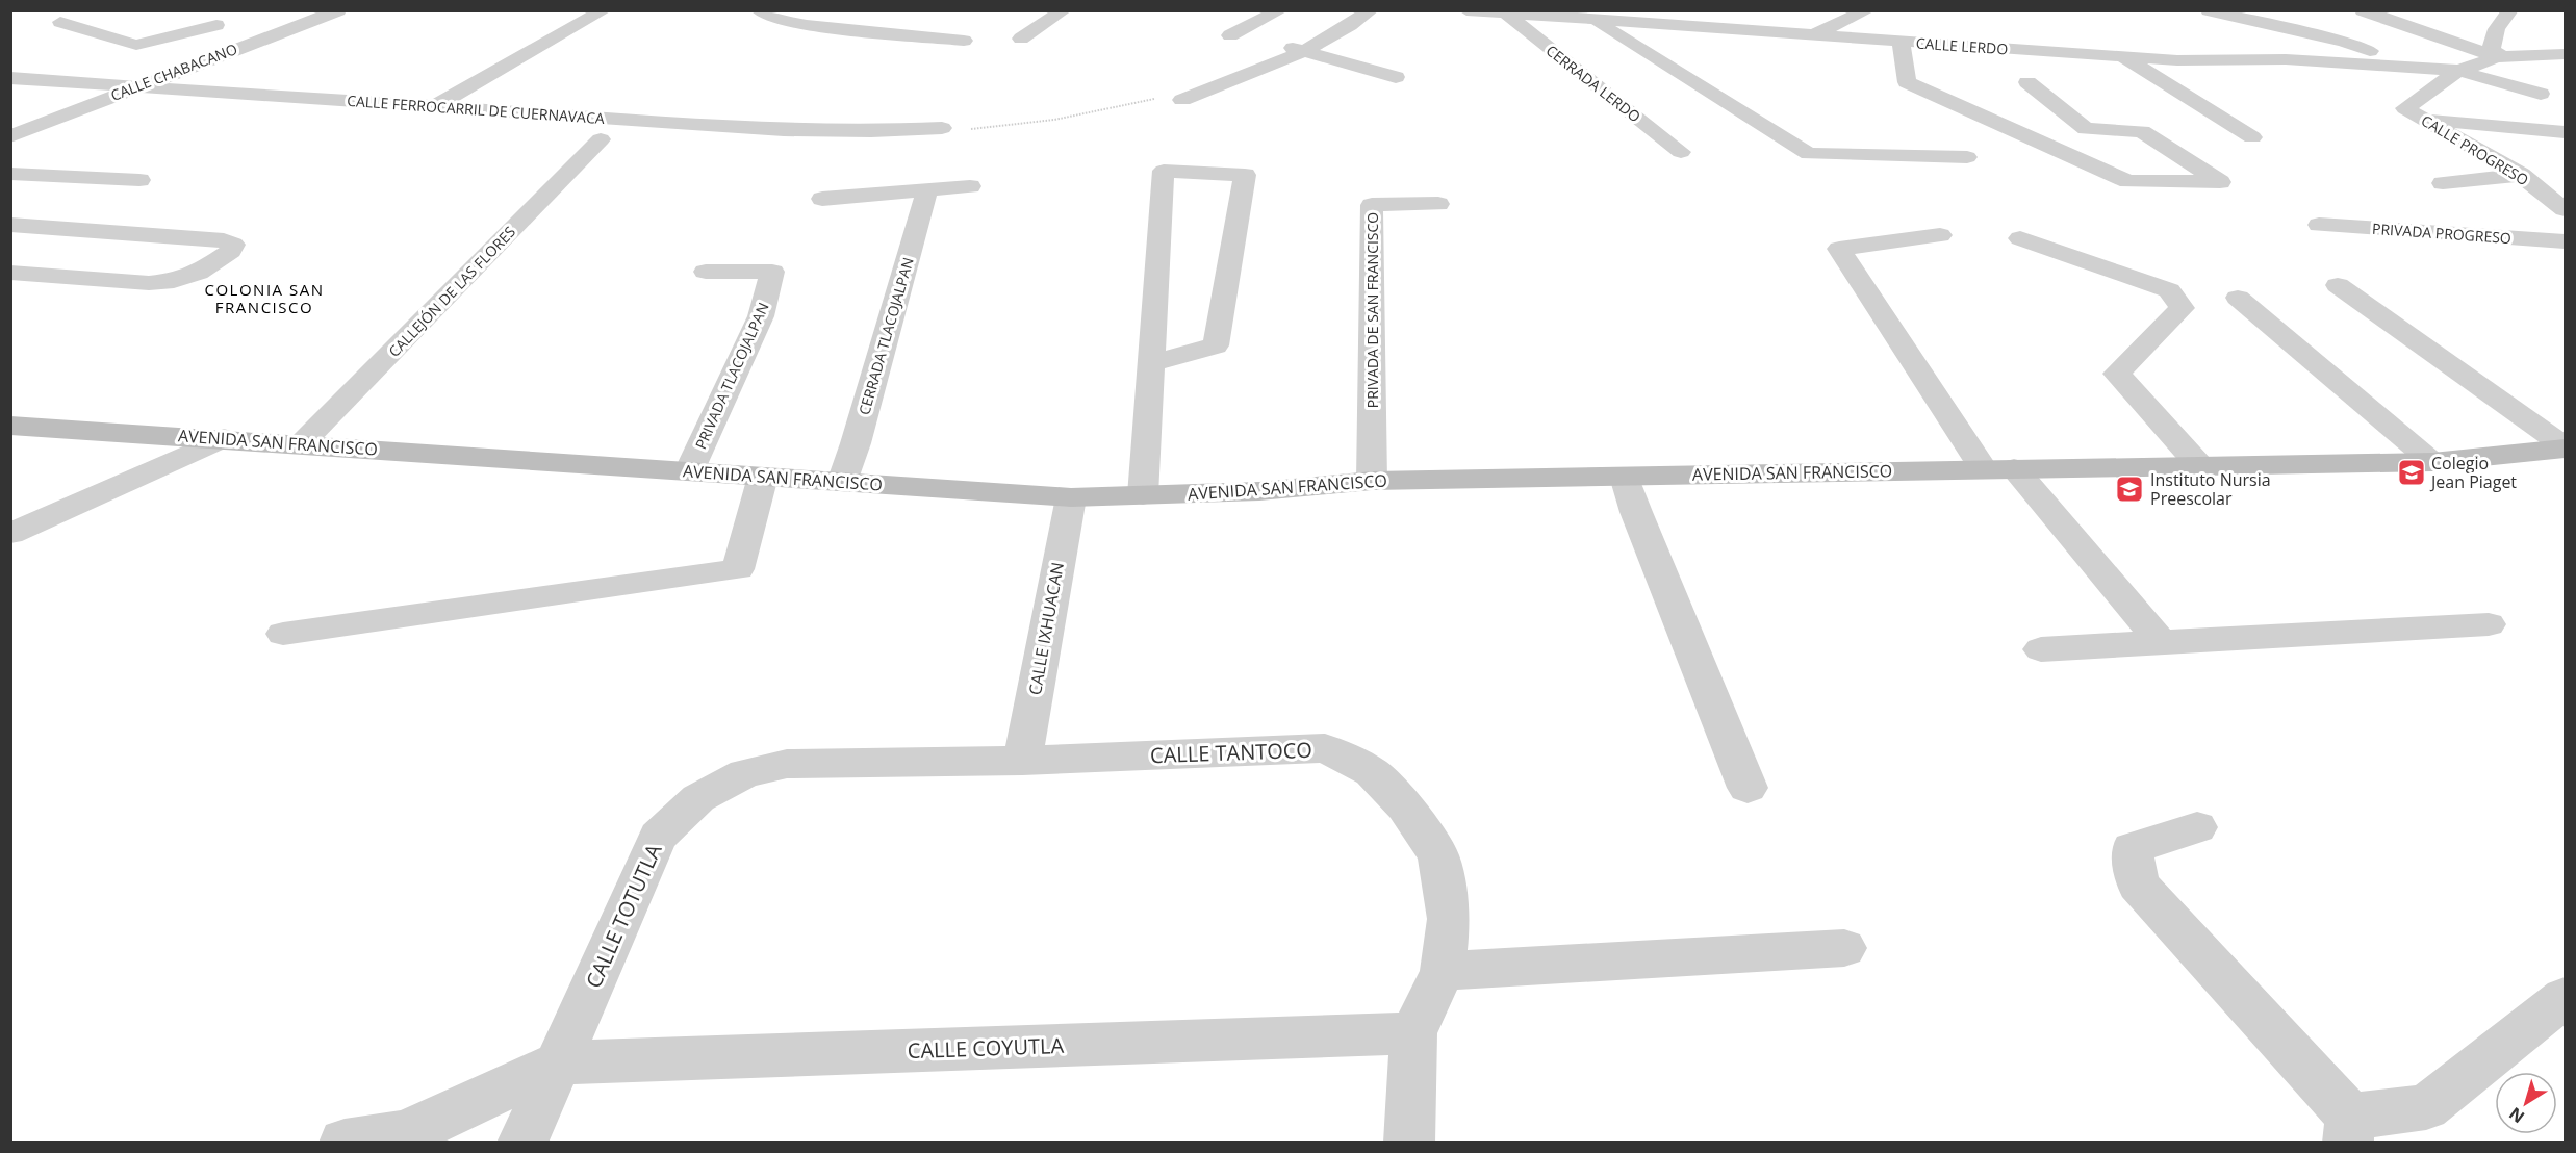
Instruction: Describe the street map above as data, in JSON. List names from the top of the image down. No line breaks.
{"streets":{"street":["CALLE LERDO","CALLE CHABACANO","CERRADA LERDO","CALLE FERROCARRIL DE CUERNAVACA","CALLE PROGRESO","PRIVADA PROGRESO","CALLEJÓN DE LAS FLORES","PRIVADA DE SAN FRANCISCO","CERRADA TLACOJALPAN","PRIVADA TLACOJALPAN","AVENIDA SAN FRANCISCO","CALLE IXHUACAN","CALLE TANTOCO","CALLE TOTUTLA","CALLE COYUTLA"]},"crossings":[["CALLE LERDO","CERRADA LERDO"],["CALLE LERDO","CALLE PROGRESO"],["CALLE CHABACANO","CALLE FERROCARRIL DE CUERNAVACA"],["CALLEJÓN DE LAS FLORES","AVENIDA SAN FRANCISCO"],["PRIVADA DE SAN FRANCISCO","AVENIDA SAN FRANCISCO"],["CERRADA TLACOJALPAN","AVENIDA SAN FRANCISCO"],["PRIVADA TLACOJALPAN","AVENIDA SAN FRANCISCO"],["AVENIDA SAN FRANCISCO","CALLE IXHUACAN"],["CALLE IXHUACAN","CALLE TANTOCO"],["CALLE IXHUACAN","CALLE TOTUTLA"],["CALLE TANTOCO","CALLE TOTUTLA"],["CALLE TANTOCO","CALLE COYUTLA"],["CALLE TOTUTLA","CALLE COYUTLA"]],"districts":["COLONIA SAN FRANCISCO"],"places":{"school or university":["Colegio Jean Piaget","Instituto Nursia Preescolar"]},"north":"bottom left"}
